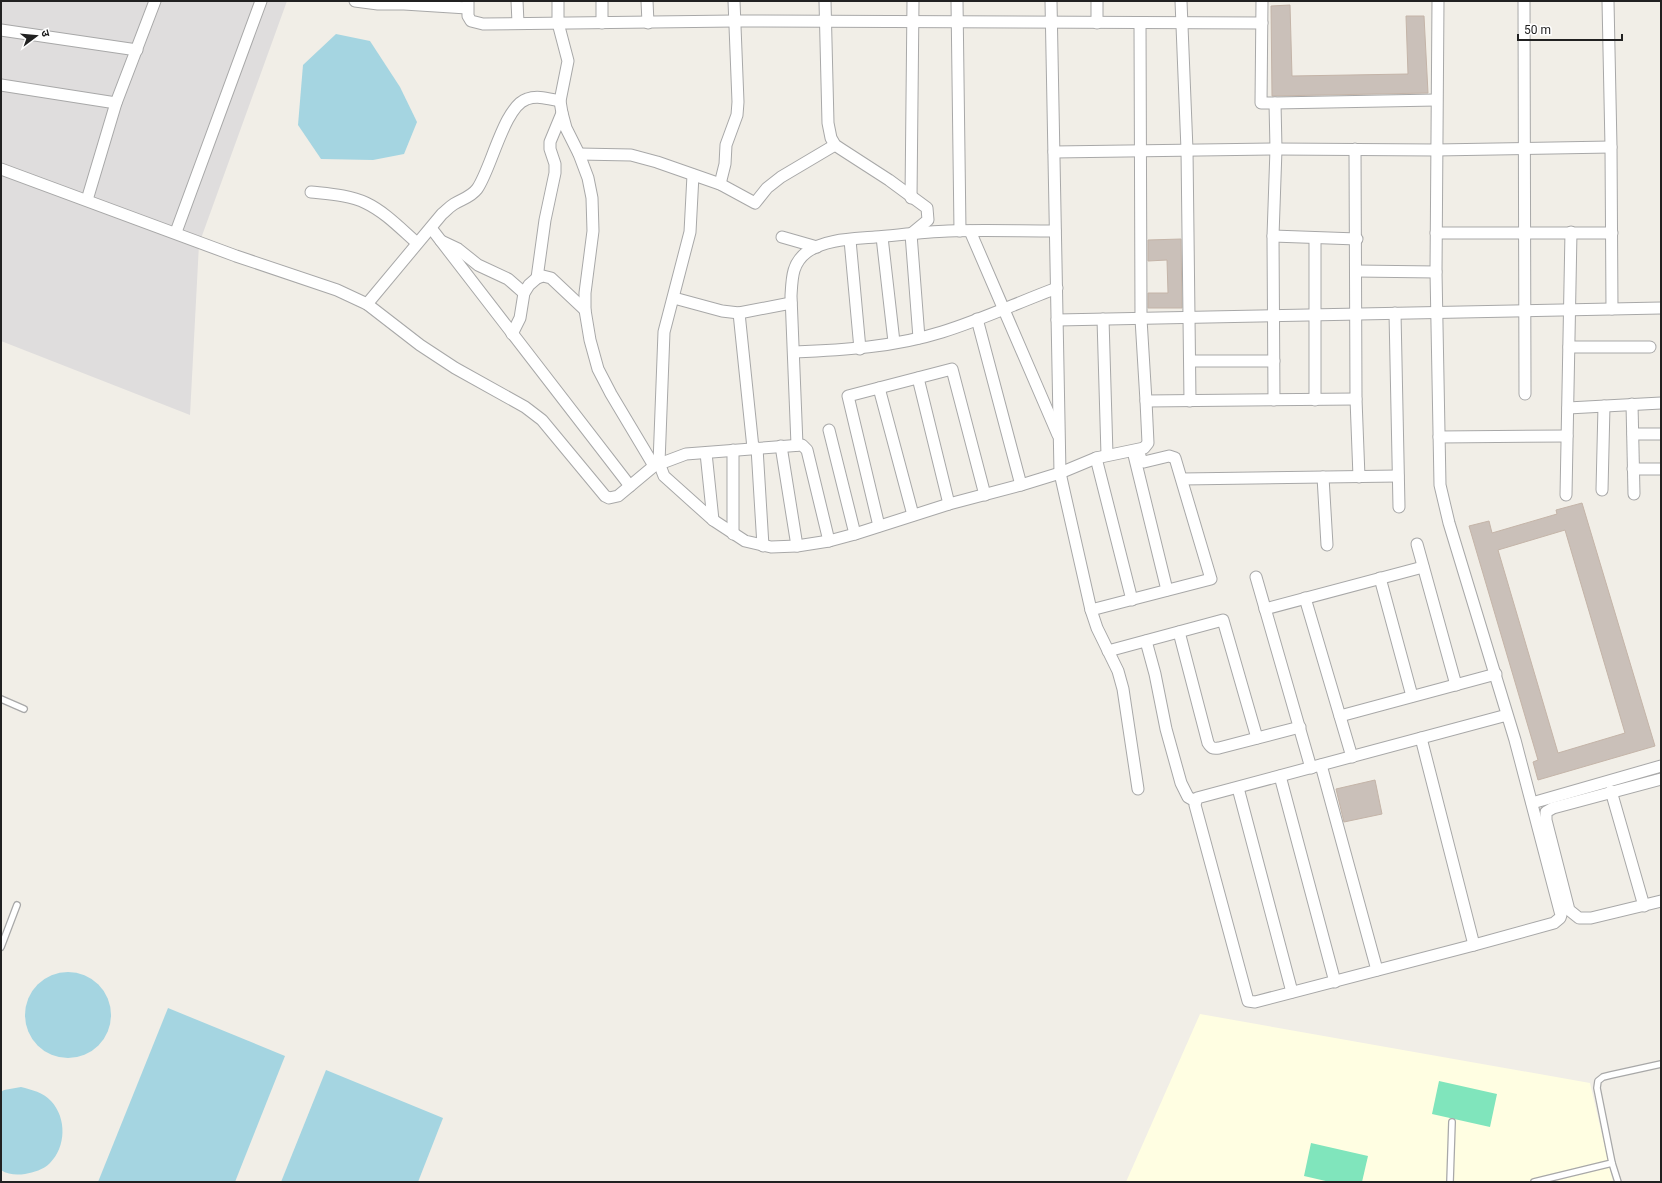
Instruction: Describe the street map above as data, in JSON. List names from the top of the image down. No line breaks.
{"scale_bar":"50 m","north":"right"}
